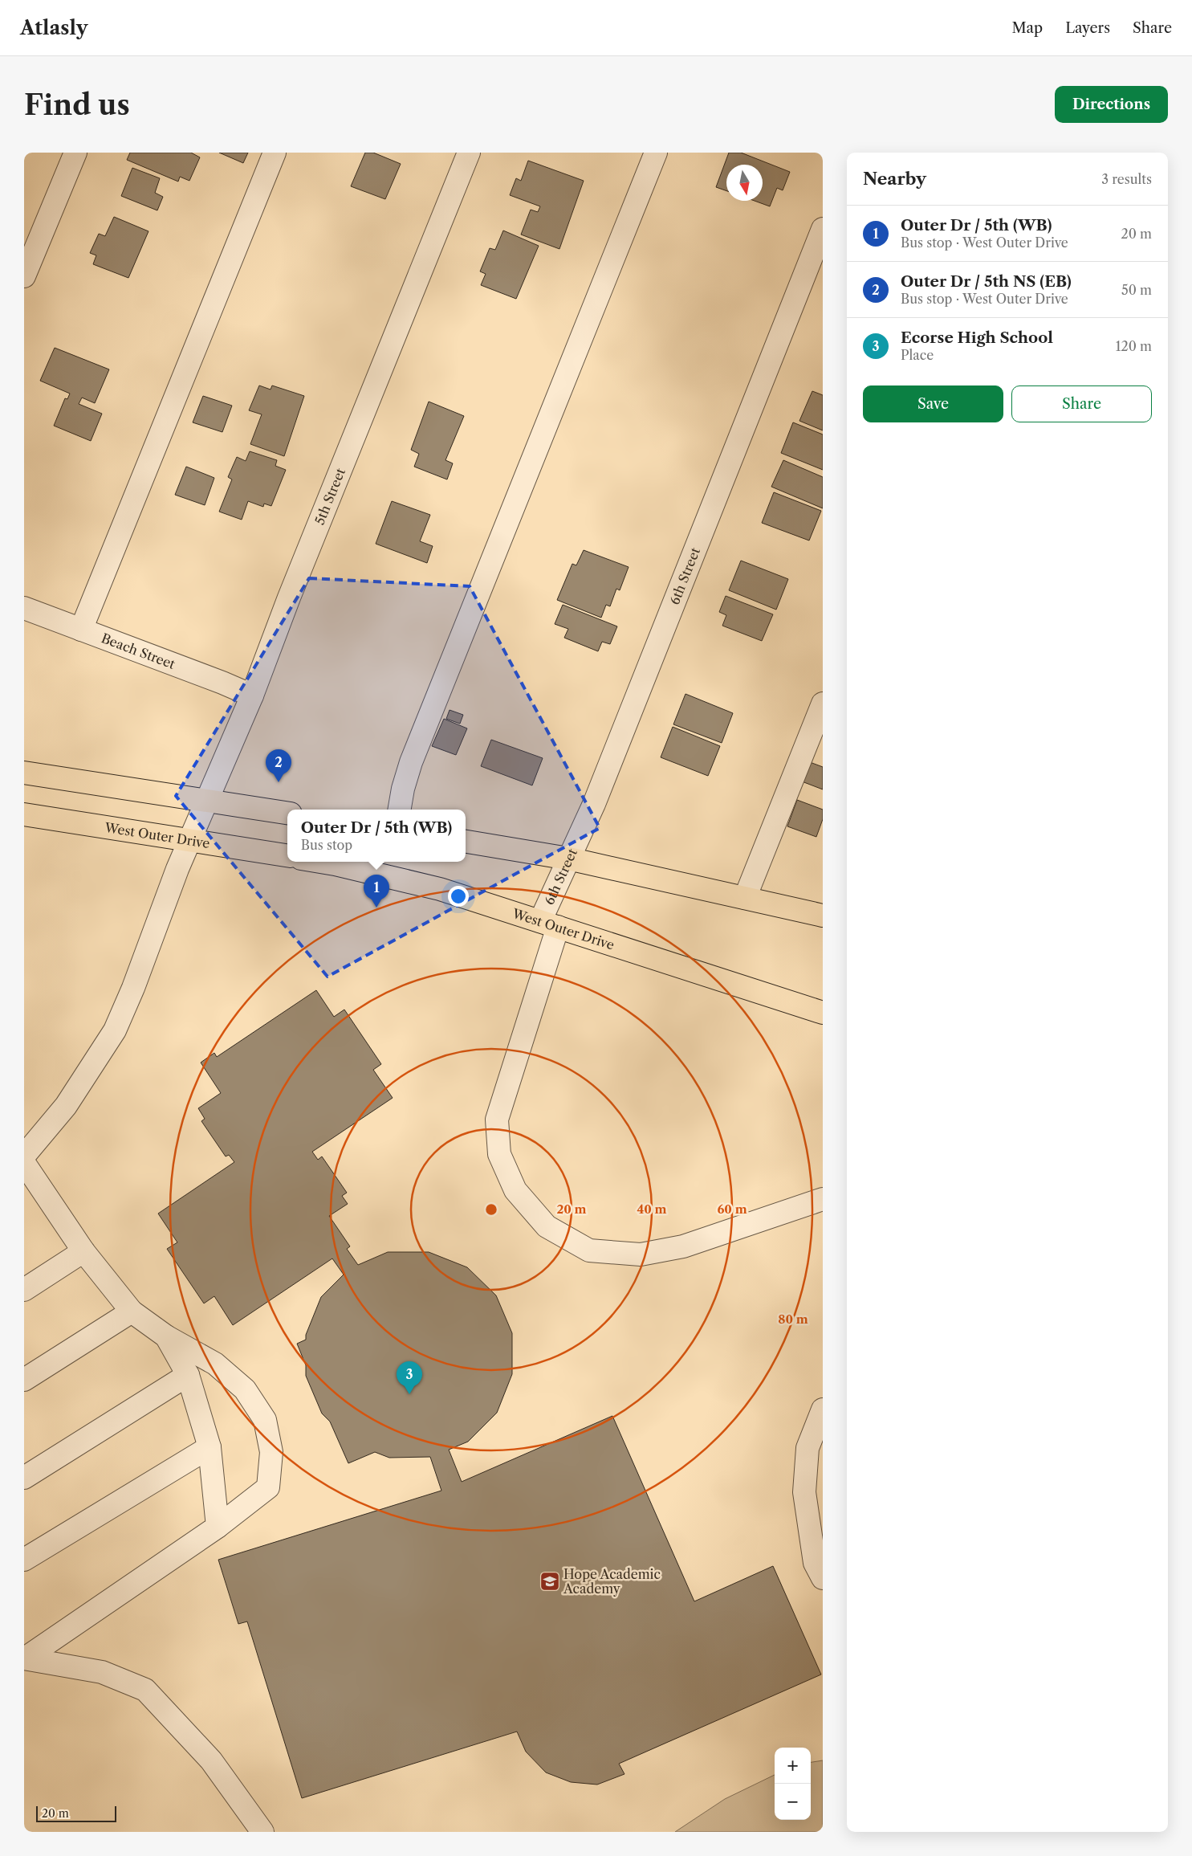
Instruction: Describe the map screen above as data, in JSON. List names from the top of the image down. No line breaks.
{"streets":{"main road":["West Outer Drive"],"street":["5th Street","6th Street","Beach Street"]},"crossings":[["5th Street","Beach Street"],["5th Street","West Outer Drive"],["6th Street","West Outer Drive"]],"places":{"school or university":["Hope Academic Academy"]},"scale_bar":"20 m","north":"bottom","page":{"header":"Atlasly","nav":["Map","Layers","Share"],"buttons":["Directions",["Save","Share"]],"title":"Find us","heading":["Nearby","3 results"],"list":[{"mark":"1","name":"Outer Dr / 5th (WB)","note":"Bus stop · West Outer Drive","value":"20 m"},{"mark":"2","name":"Outer Dr / 5th NS (EB)","note":"Bus stop · West Outer Drive","value":"50 m"},{"mark":"3","name":"Ecorse High School","note":"Place","value":"120 m"}],"pins":["2","1","3"],"popup":["Outer Dr / 5th (WB)","Bus stop"],"map_buttons":["+","−"],"scale":"20 m"},"rings":["20 m","40 m","60 m","80 m"]}
